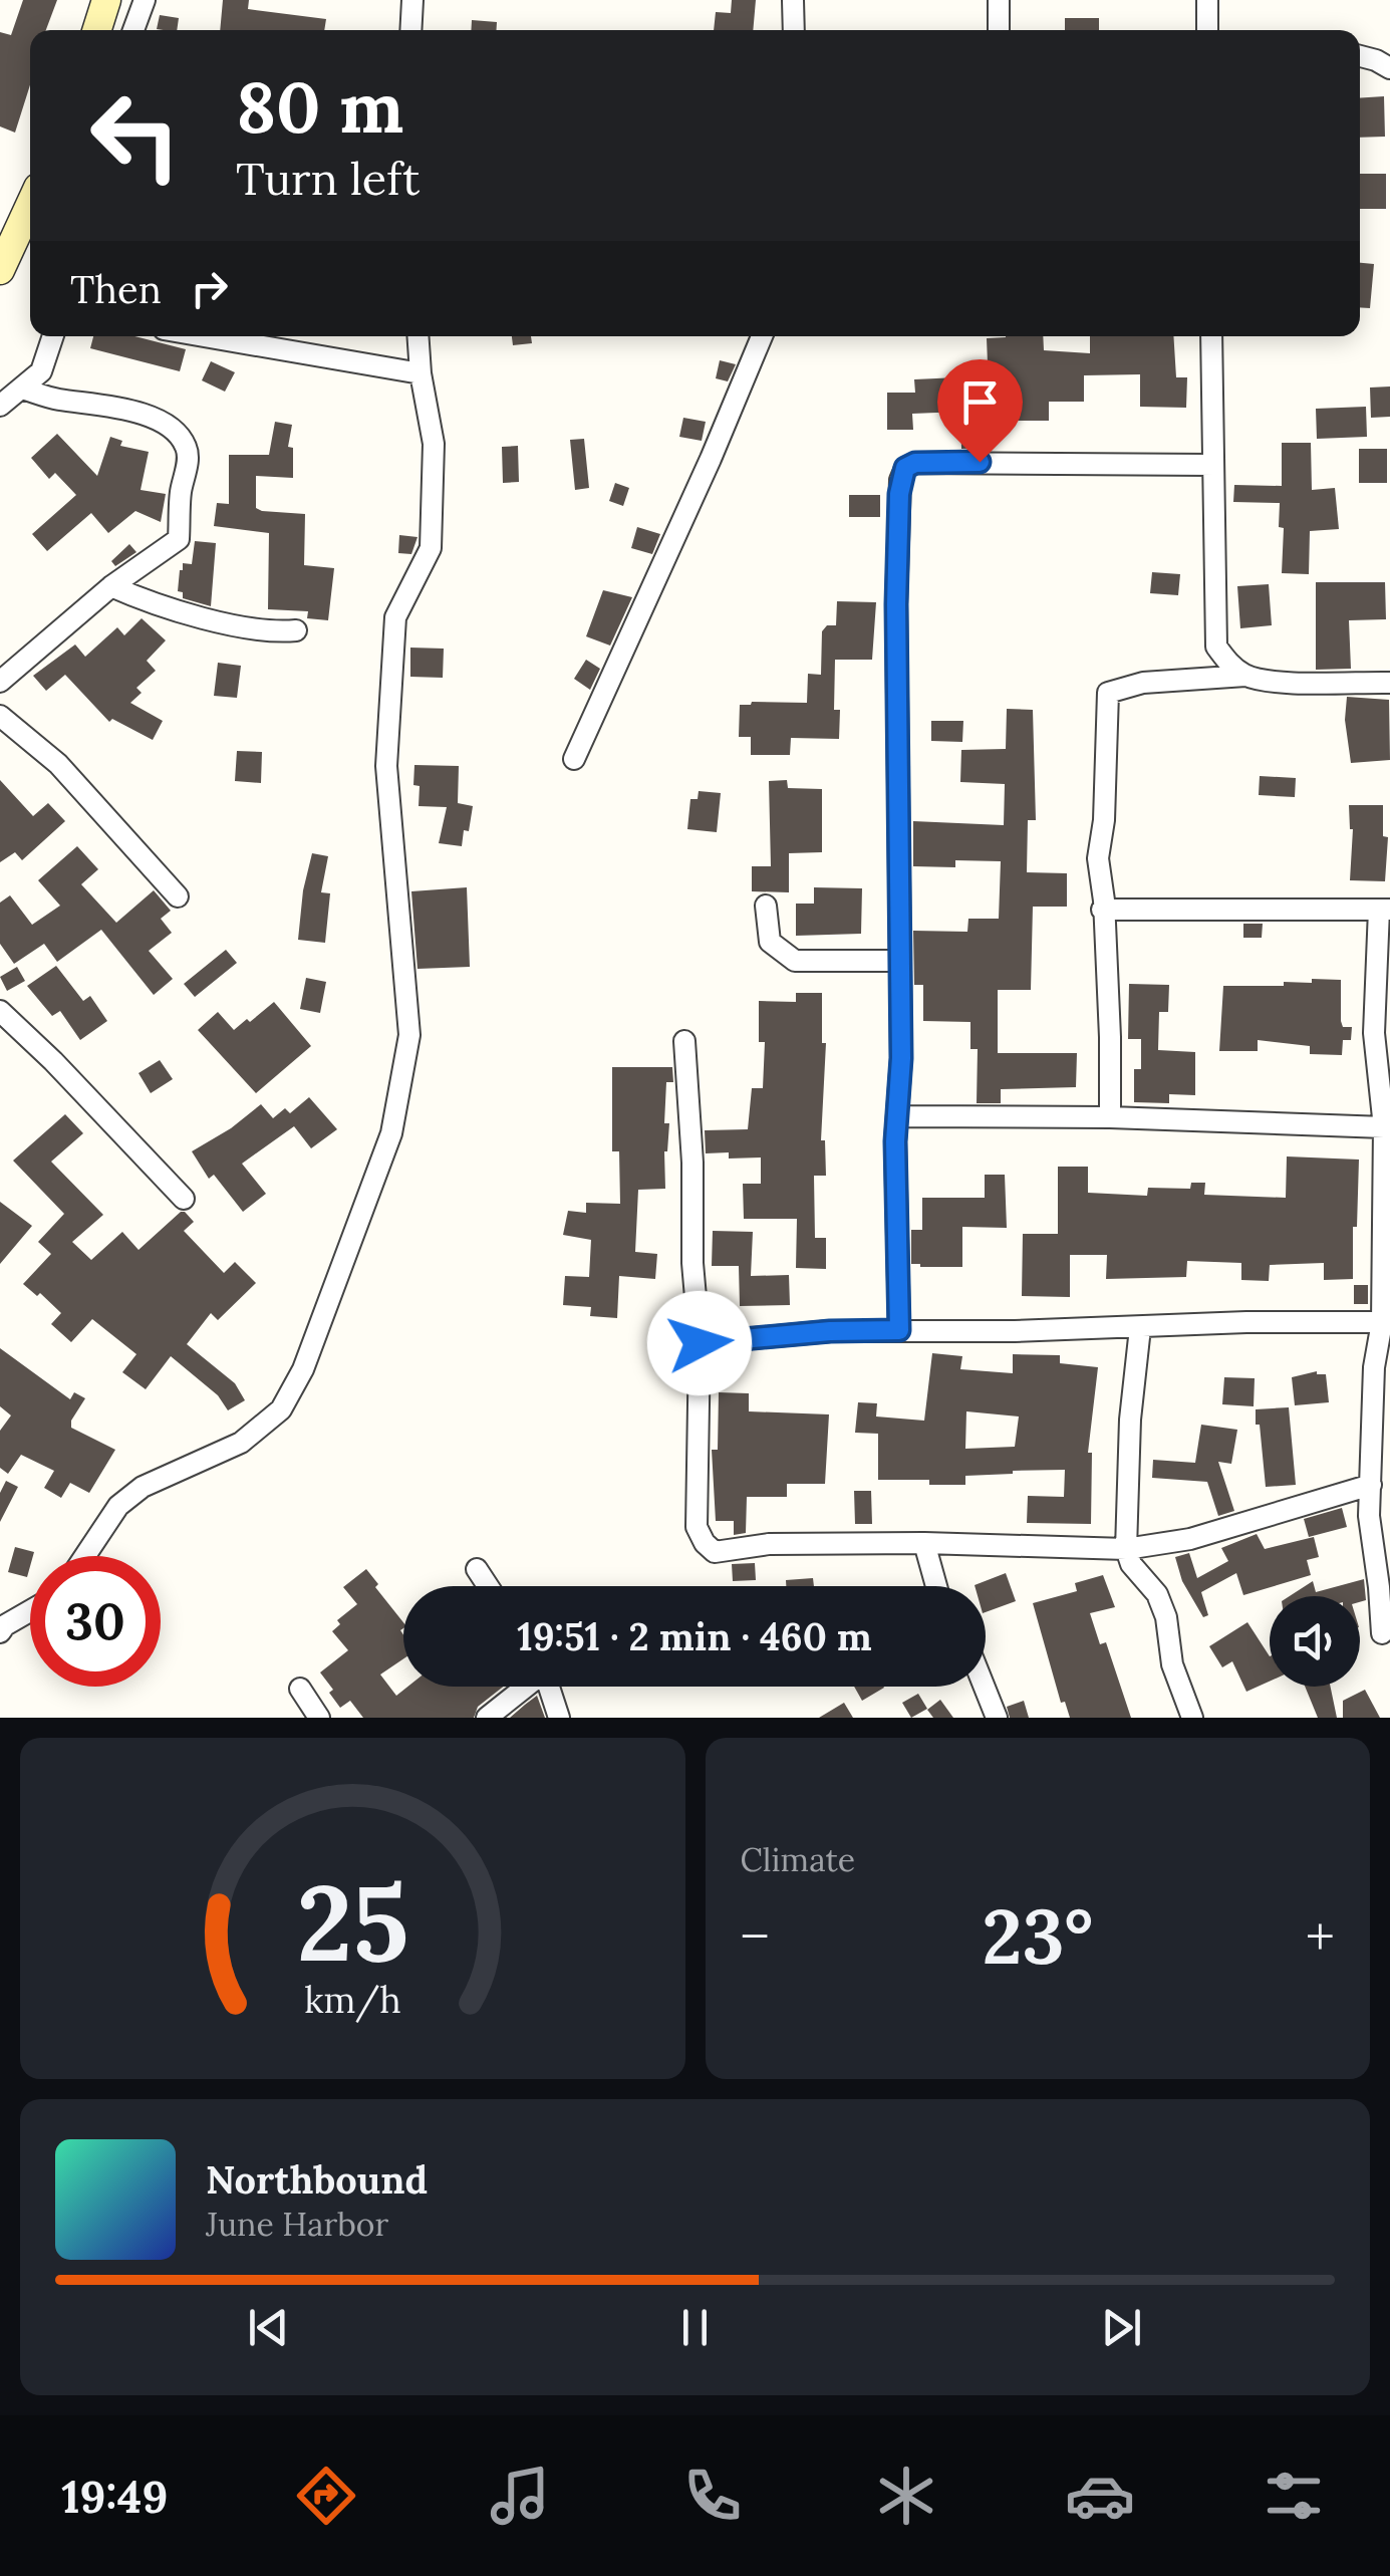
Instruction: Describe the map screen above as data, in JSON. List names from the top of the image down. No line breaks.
{"page":{"turn":["80 m","Turn left"],"then":"Then","limit":"30","trip":"19:51 · 2 min · 460 m","tile":"Climate","heat":["−","23°","+"],"song":["Northbound","June Harbor"],"tabs":"19:49","gauge":["25","km/h"]}}
